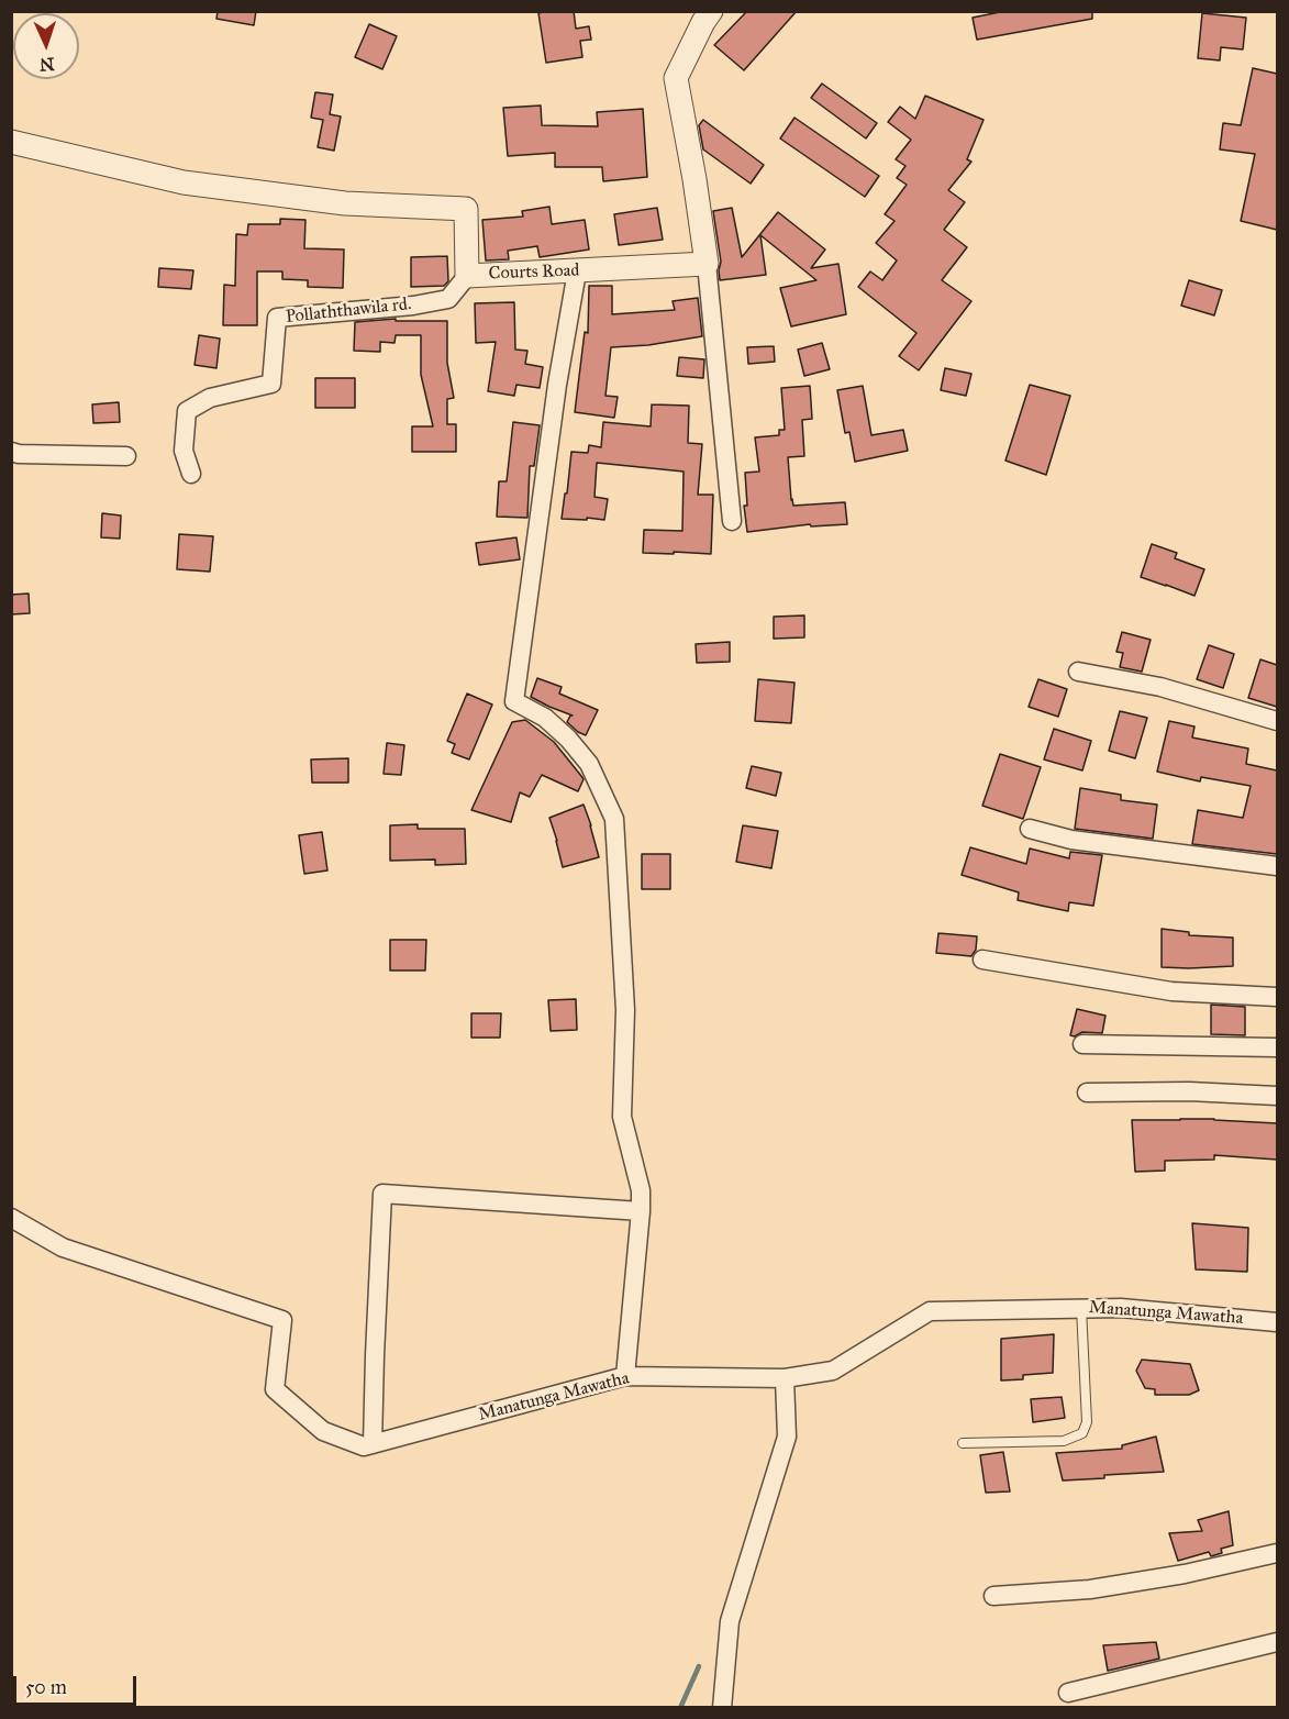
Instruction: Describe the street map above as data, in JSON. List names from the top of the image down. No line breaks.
{"streets":{"street":["Courts Road","Pollaththawila rd.","Manatunga Mawatha"]},"crossings":[["Courts Road","Pollaththawila rd."]],"scale_bar":"50 m","north":"bottom"}
